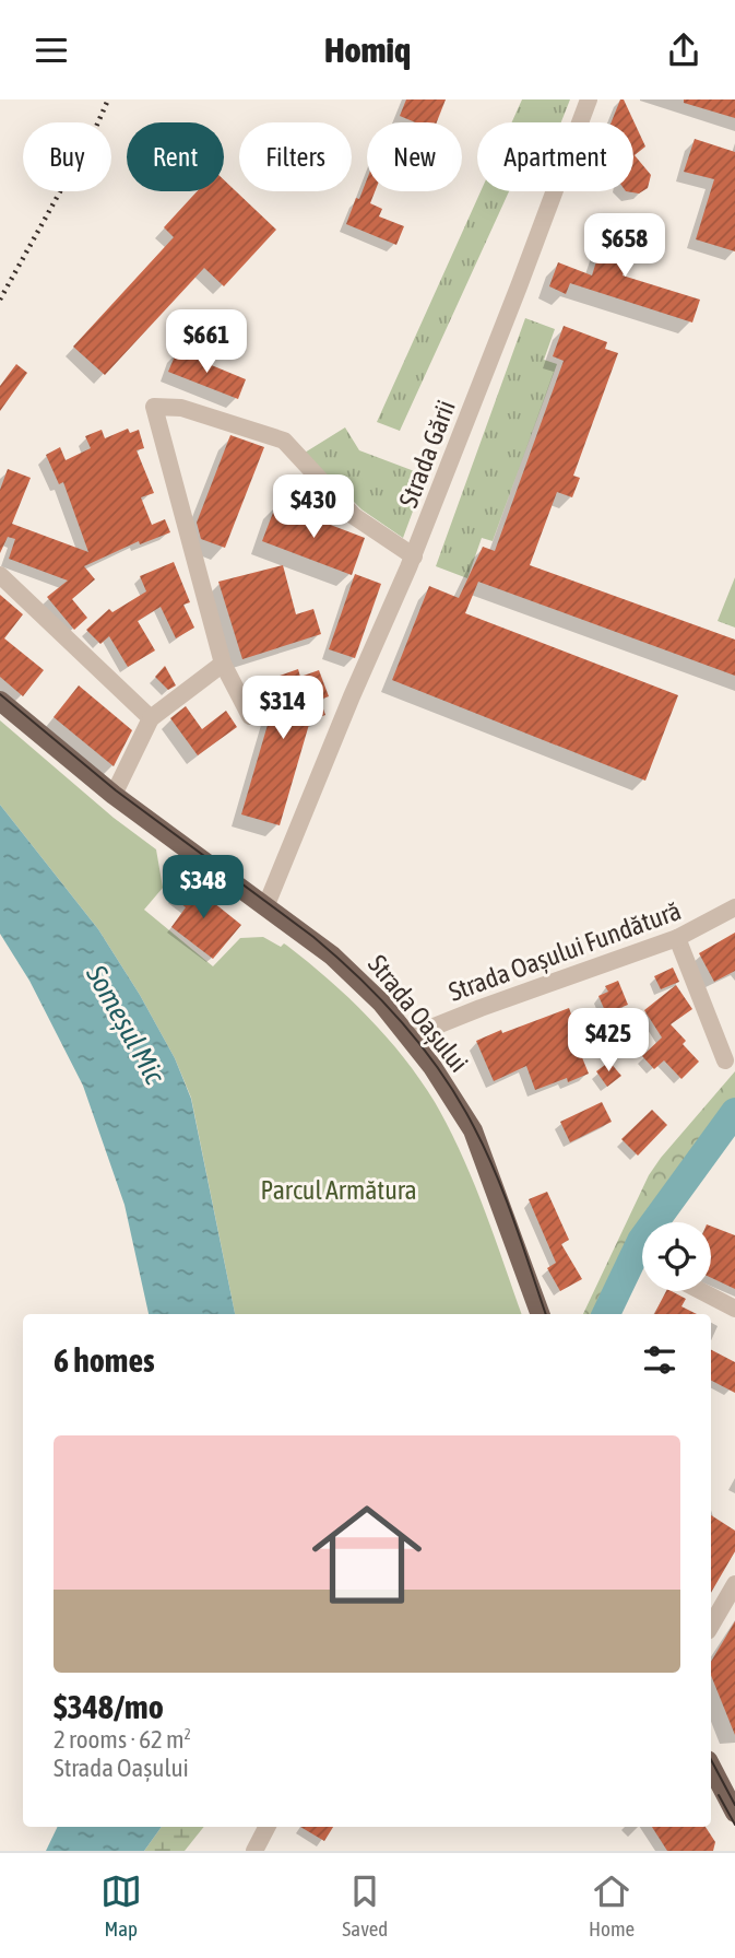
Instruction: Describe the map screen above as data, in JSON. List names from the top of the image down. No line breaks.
{"streets":{"main road":["Strada Oașului"],"street":["Strada Gării","Strada Oașului Fundătură"]},"crossings":[["Strada Gării","Strada Oașului"],["Strada Oașului Fundătură","Strada Oașului"]],"water":["Someșul Mic"],"parks":["Parcul Armătura"],"page":{"header":"Homiq","chip":["Buy","Rent","Filters","New","Apartment"],"price":["$658","$661","$430","$314","$348","$425"],"heading":"6 homes","list":[{"name":"$348/mo","note":"2 rooms · 62 m² · Strada Oașului"}],"tabs":["Map","Saved","Home"]}}
